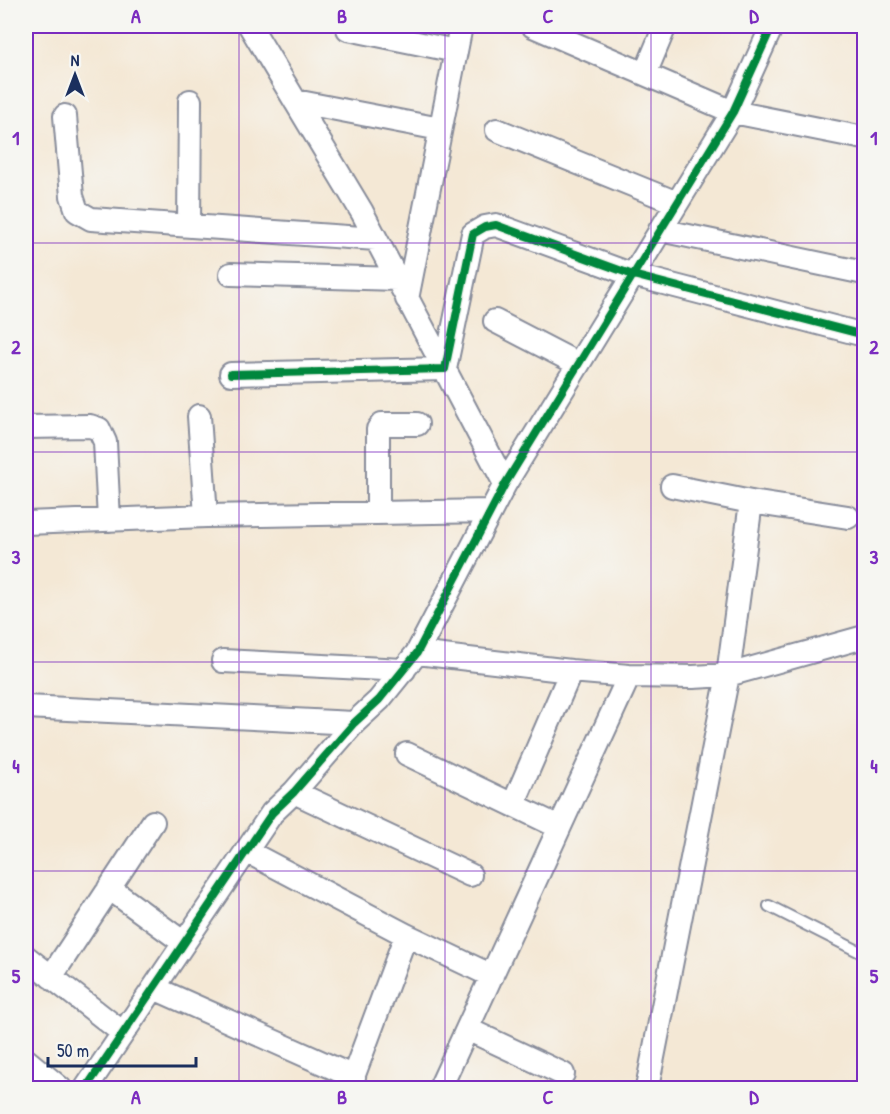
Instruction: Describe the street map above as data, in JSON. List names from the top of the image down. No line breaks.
{"scale_bar":"50 m","north":"top","grid":{"columns":["A","B","C","D"],"rows":["1","2","3","4","5"]}}
